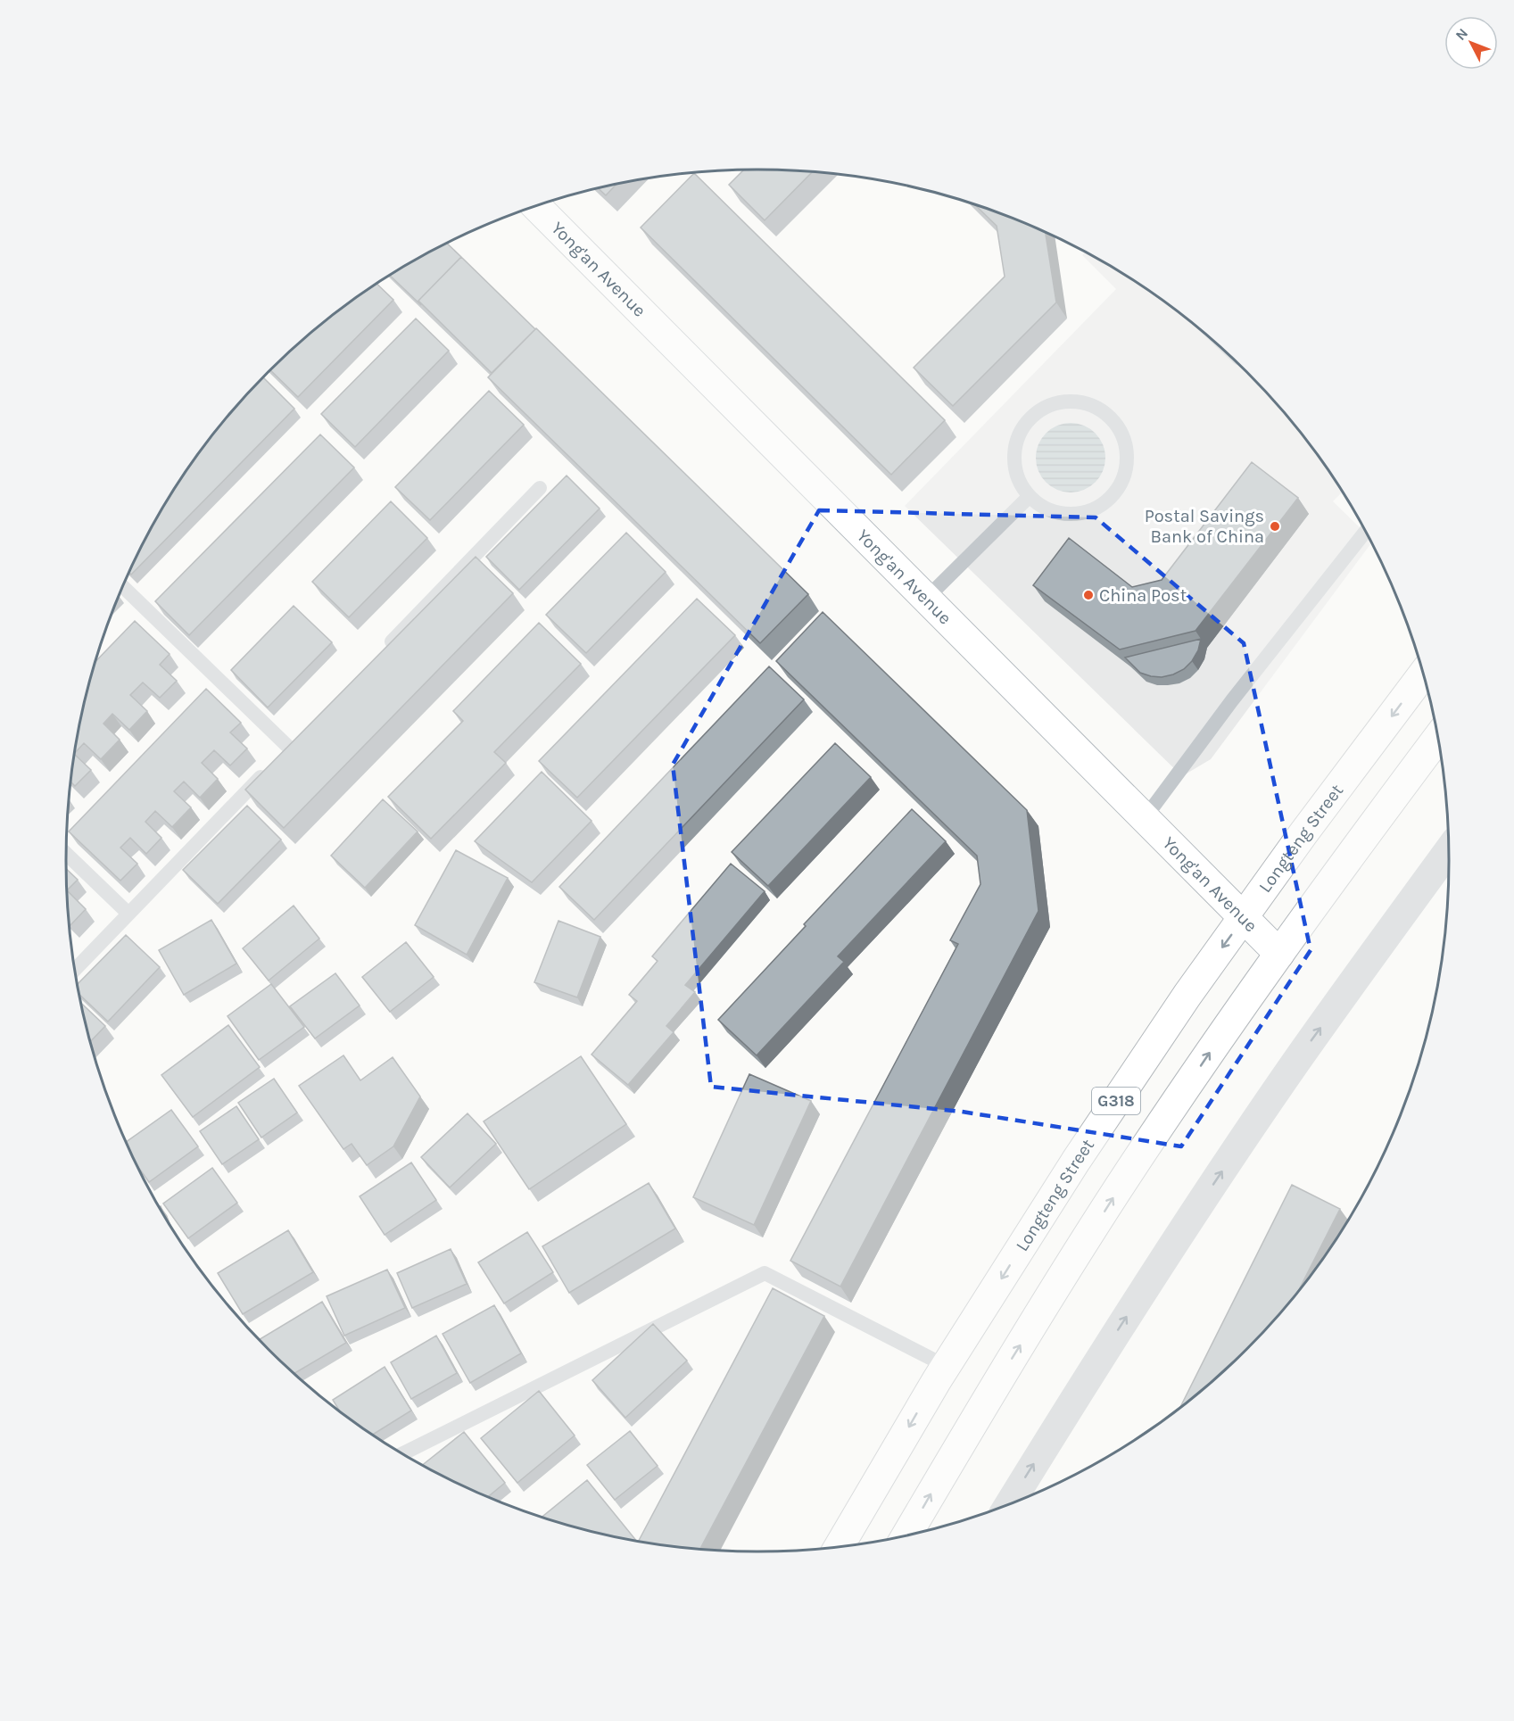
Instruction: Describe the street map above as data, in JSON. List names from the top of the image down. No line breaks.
{"streets":{"main road":["Yong'an Avenue","Longteng Street","G318"]},"crossings":[["Yong'an Avenue","Longteng Street"],["Yong'an Avenue","G318"]],"places":["Postal Savings Bank of China","China Post"],"north":"top left"}
